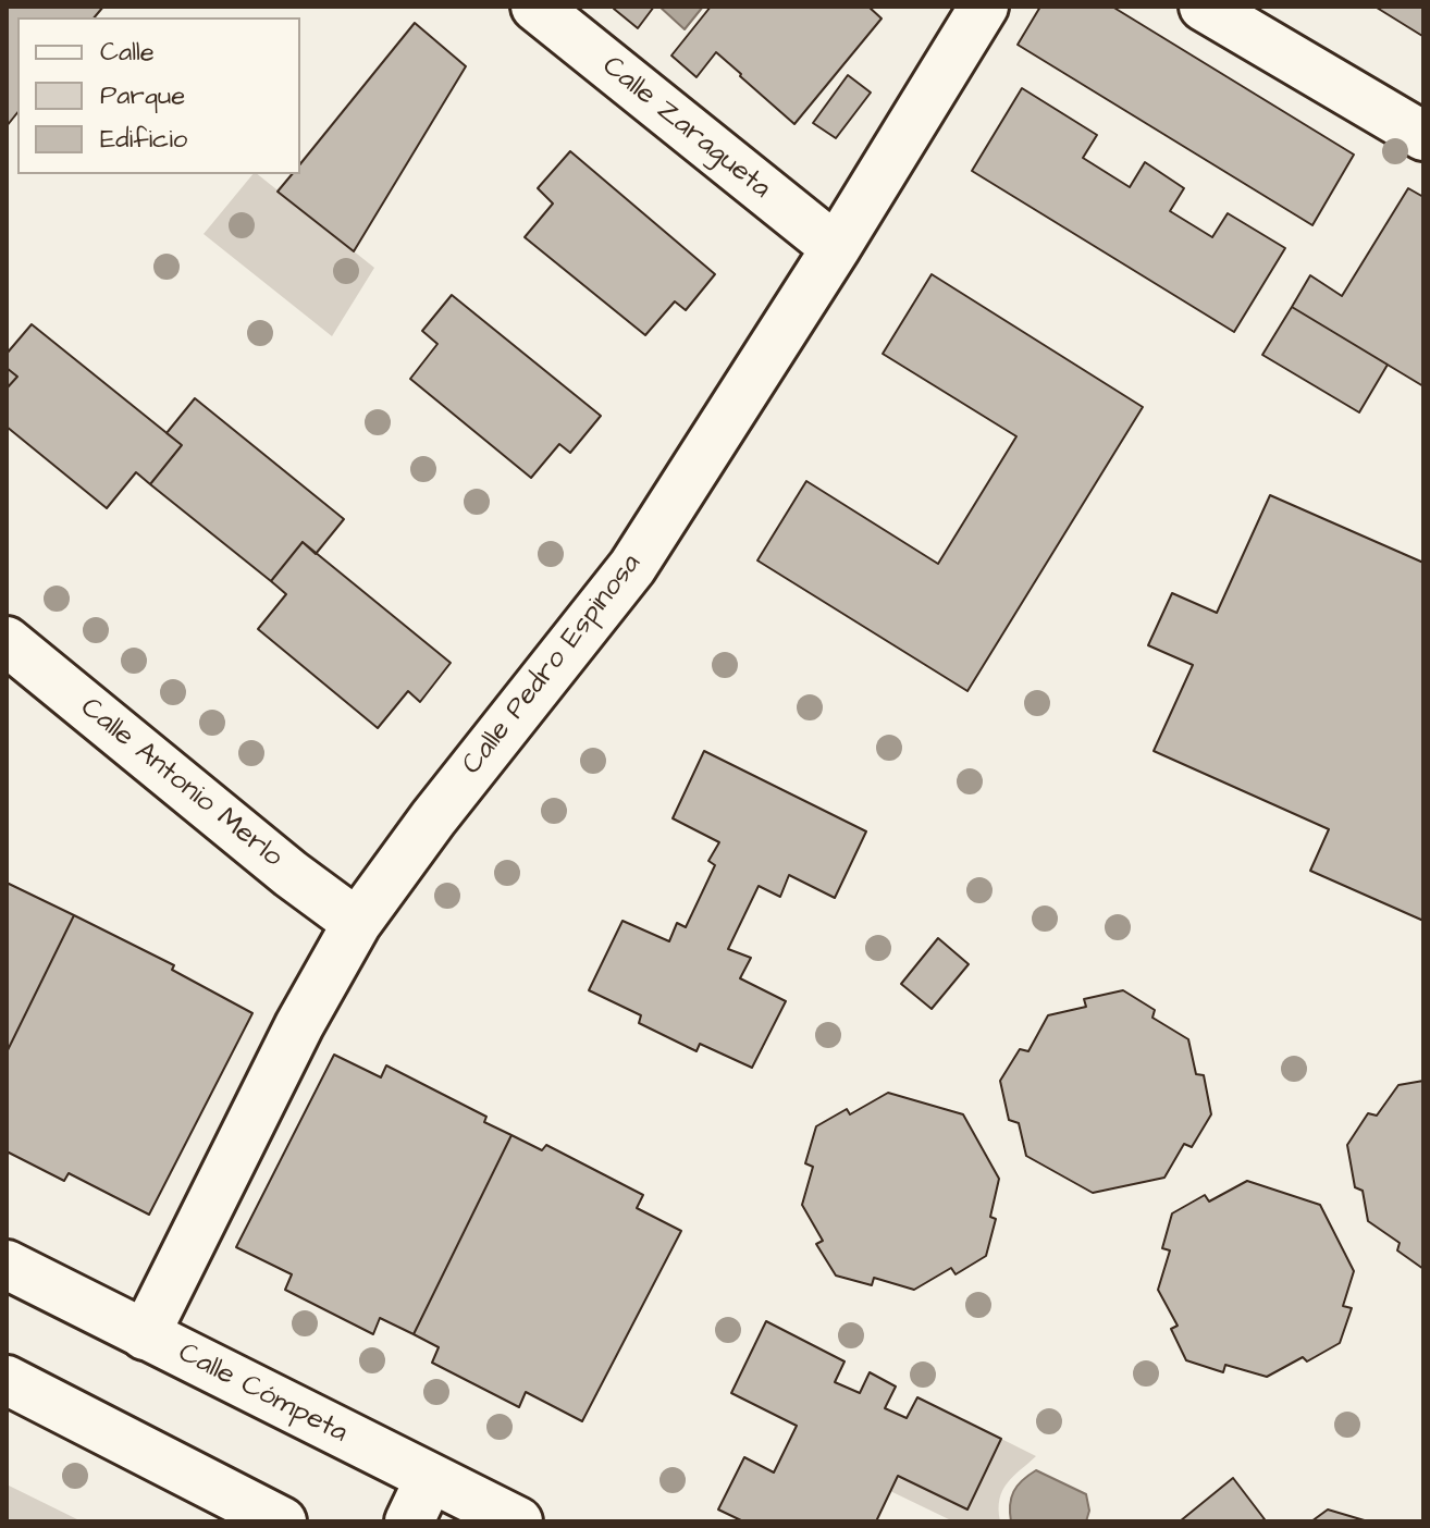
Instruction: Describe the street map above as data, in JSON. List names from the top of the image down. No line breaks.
{"streets":{"street":["Calle Zaragueta","Calle Pedro Espinosa","Calle Antonio Merlo","Calle Cómpeta"]},"crossings":[["Calle Zaragueta","Calle Pedro Espinosa"],["Calle Pedro Espinosa","Calle Antonio Merlo"],["Calle Pedro Espinosa","Calle Cómpeta"]],"legend":["Calle","Parque","Edificio"]}
